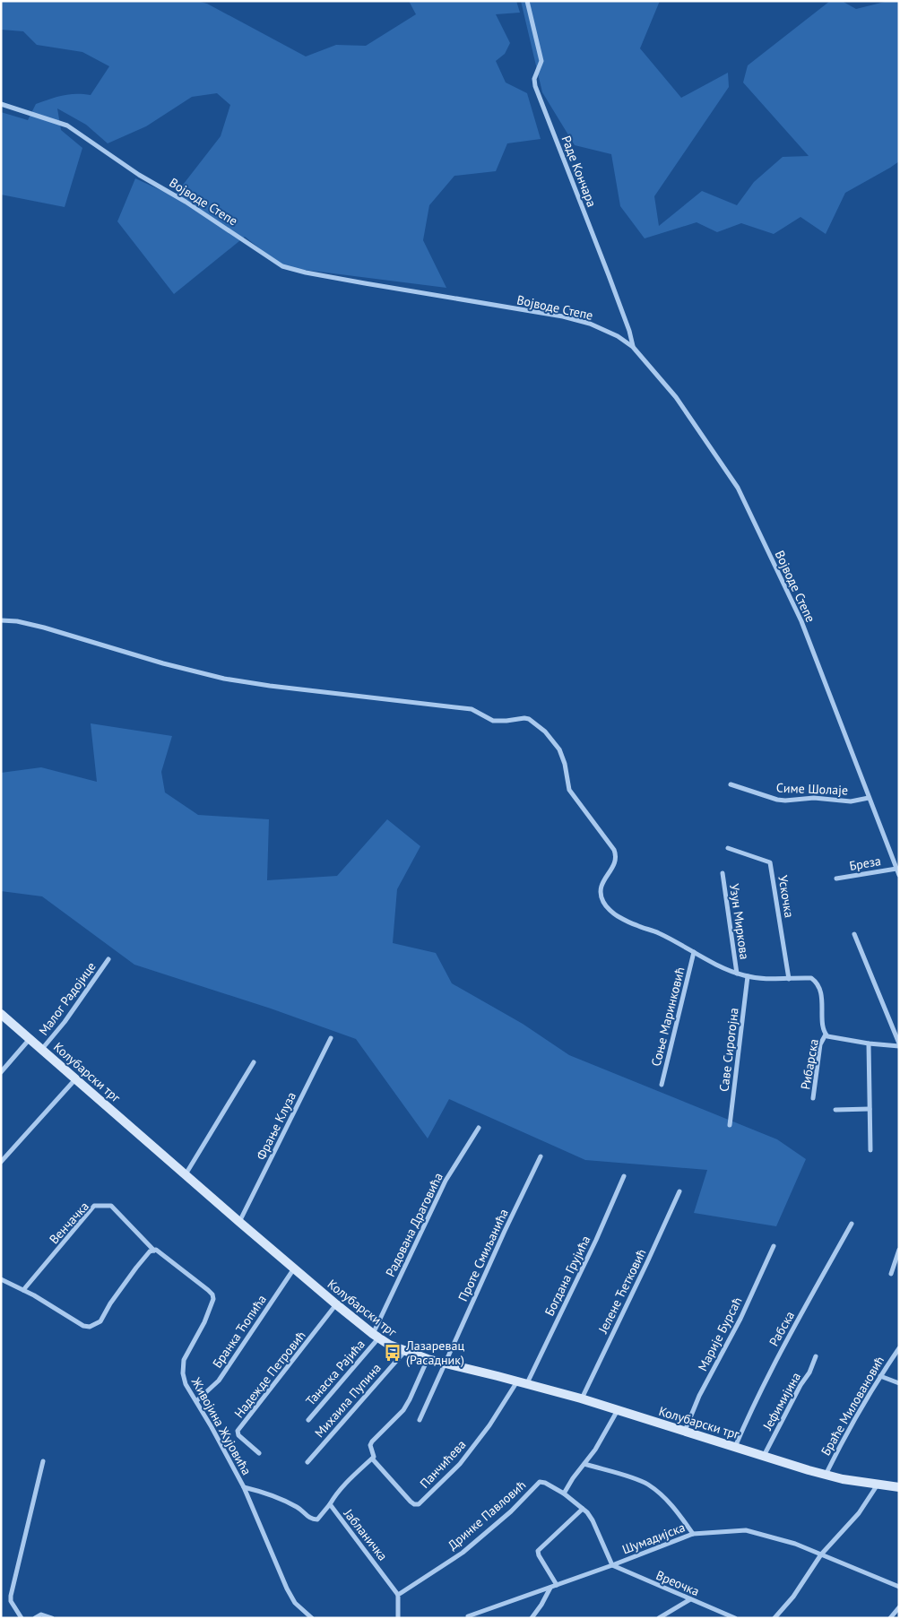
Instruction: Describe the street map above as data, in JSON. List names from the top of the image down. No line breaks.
{"streets":{"street":["Раде Кончара","Војводе Степе","Симе Шолаје","Бреза","Ускочка","Узун Миркова","Малог Радојице","Соње Маринковић","Саве Сирогојна","Рибарска","Колубарски трг","Фрање Клуза","Венчачка","Радована Драговића","Проте Смиљанића","Богдана Грујића","Јелене Ћетковић","Рабска","Бранка Ћопића","Марије Бурсаћ","Танаска Рајића","Надежде Петровић","Михаила Пупина","Јефимијина","Браће Миловановић","Живојина Жујовића","Панчићева","Дринке Павловић","Јабланичка","Шумадијска","Вреочка"]},"crossings":[["Раде Кончара","Војводе Степе"],["Војводе Степе","Симе Шолаје"],["Војводе Степе","Бреза"],["Малог Радојице","Колубарски трг"],["Колубарски трг","Фрање Клуза"],["Колубарски трг","Радована Драговића"],["Колубарски трг","Проте Смиљанића"],["Колубарски трг","Богдана Грујића"],["Колубарски трг","Јелене Ћетковић"],["Колубарски трг","Рабска"],["Колубарски трг","Бранка Ћопића"],["Колубарски трг","Марије Бурсаћ"],["Колубарски трг","Танаска Рајића"],["Колубарски трг","Надежде Петровић"],["Колубарски трг","Михаила Пупина"],["Колубарски трг","Јефимијина"],["Колубарски трг","Браће Миловановић"],["Колубарски трг","Панчићева"],["Венчачка","Живојина Жујовића"],["Радована Драговића","Танаска Рајића"],["Бранка Ћопића","Живојина Жујовића"],["Живојина Жујовића","Јабланичка"],["Дринке Павловић","Јабланичка"],["Дринке Павловић","Шумадијска"],["Дринке Павловић","Вреочка"],["Шумадијска","Вреочка"]],"places":{"bus stop":["Лазаревац (Расадник)"]}}
